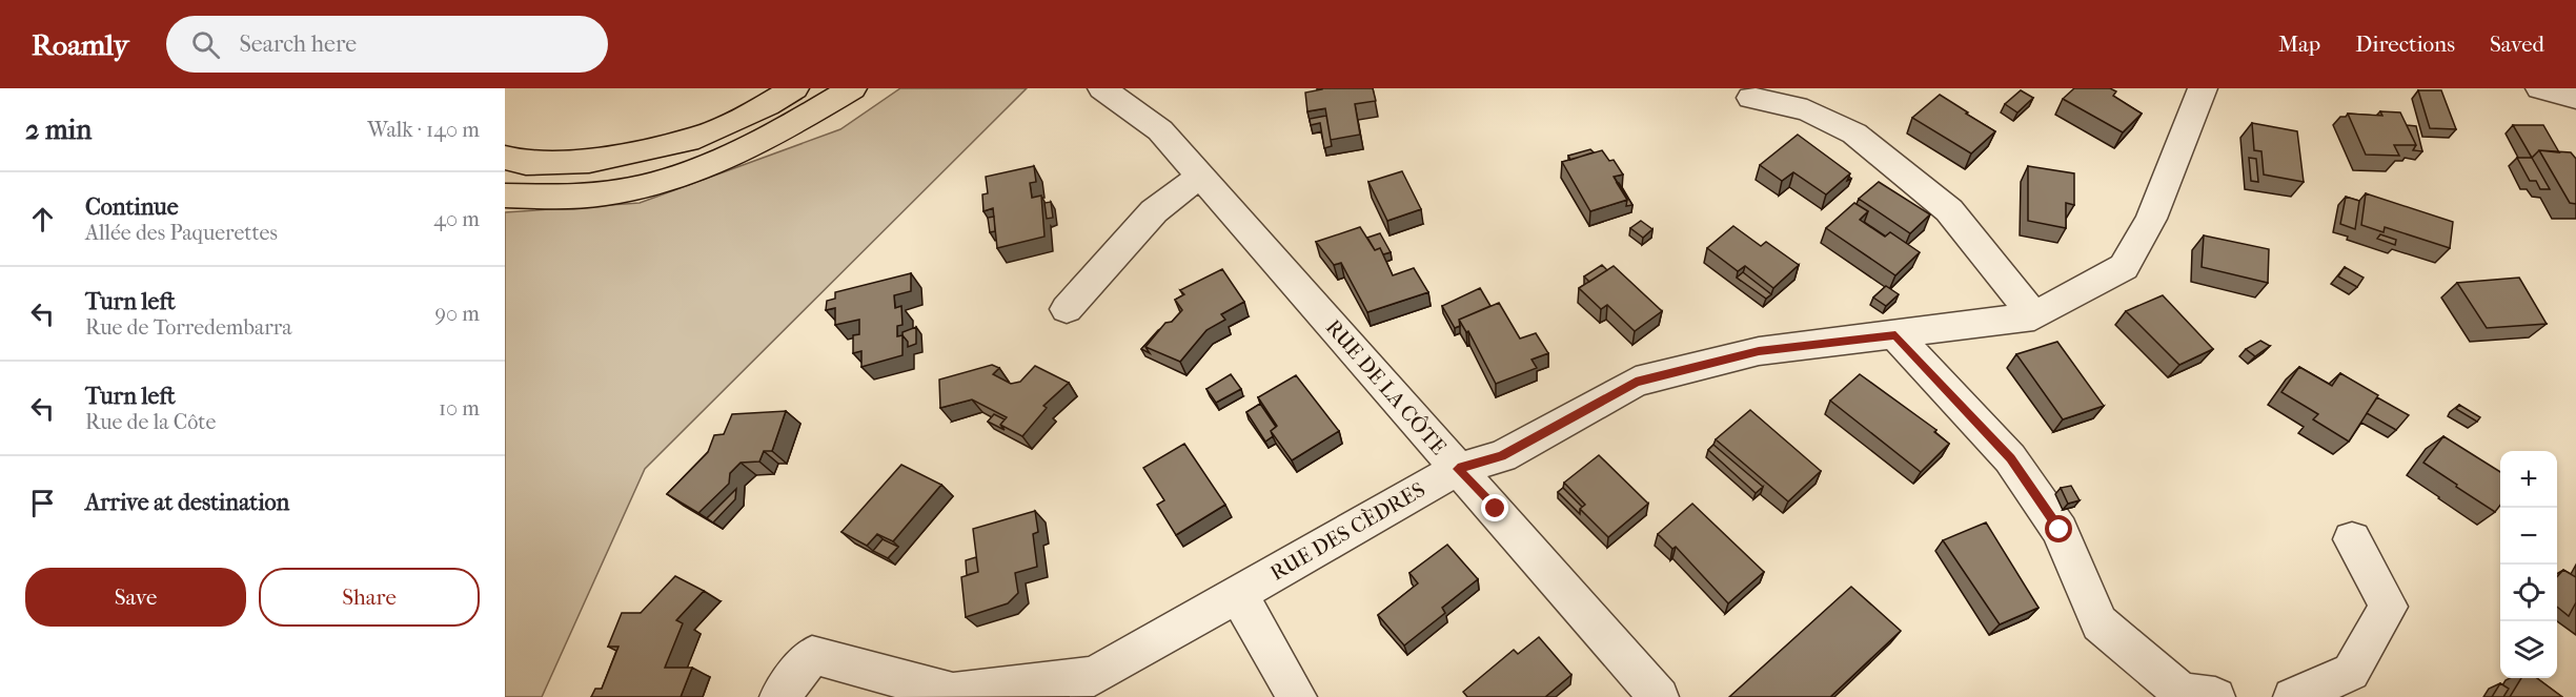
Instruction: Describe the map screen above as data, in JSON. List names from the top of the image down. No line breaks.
{"streets":{"street":["RUE DE LA CÔTE","RUE DES CÈDRES"]},"crossings":[["RUE DE LA CÔTE","RUE DES CÈDRES"]],"page":{"header":"Roamly","search":"Search here","nav":["Map","Directions","Saved"],"heading":["2 min","Walk · 140 m"],"list":[["Continue","Allée des Paquerettes","40 m"],["Turn left","Rue de Torredembarra","90 m"],["Turn left","Rue de la Côte","10 m"],"Arrive at destination"],"map_buttons":["+","−"],"buttons":["Save","Share"]}}
